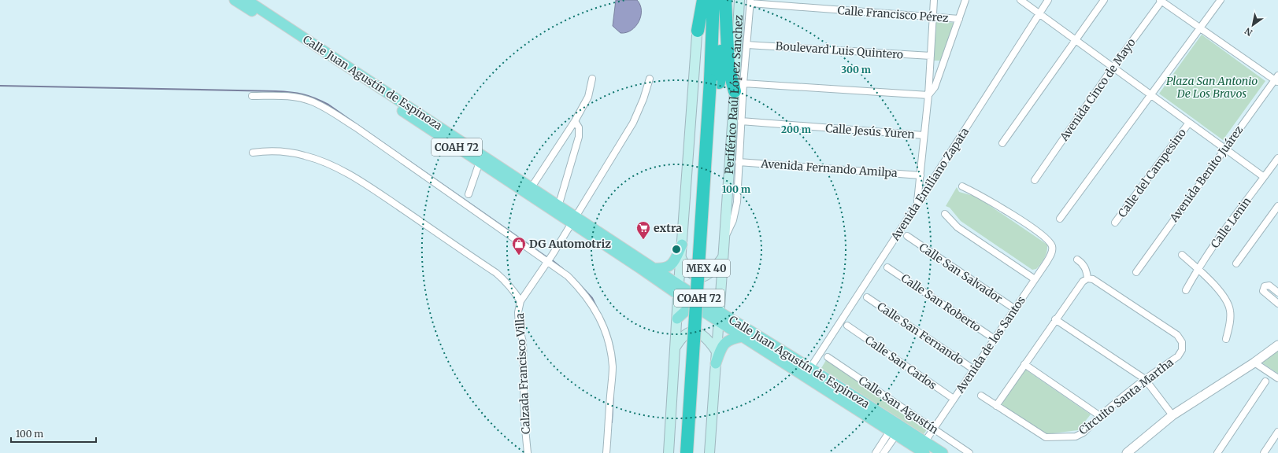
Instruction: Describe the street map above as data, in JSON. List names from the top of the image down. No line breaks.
{"streets":{"highway":["Periférico Raúl López Sánchez","MEX 40"],"main road":["Calle Juan Agustín de Espinoza","COAH 72"],"street":["Calle Francisco Pérez","Boulevard Luis Quintero","Avenida Cinco de Mayo","Calle Jesús Yuren","Avenida Fernando Amilpa","Calle del Campesino","Avenida Benito Juárez","Avenida Emiliano Zapata","Calle Lenin","Calle San Salvador","Calle San Roberto","Calle San Fernando","Avenida de los Santos","Calle San Carlos","Calzada Francisco Villa","Circuito Santa Martha","Calle San Agustín"]},"crossings":[["Calle Juan Agustín de Espinoza","Periférico Raúl López Sánchez"],["Calle Juan Agustín de Espinoza","Avenida Emiliano Zapata"],["Calle Juan Agustín de Espinoza","Avenida de los Santos"],["Calle Juan Agustín de Espinoza","Calzada Francisco Villa"],["Calle San Salvador","Avenida de los Santos"],["Calle San Roberto","Avenida de los Santos"],["Calle San Fernando","Avenida de los Santos"],["Avenida de los Santos","Calle San Carlos"],["Avenida de los Santos","Calle San Agustín"]],"parks":["Plaza San Antonio De Los Bravos"],"places":{"supermarket":["extra"],"shop":["DG Automotriz"]},"scale_bar":"100 m","north":"bottom left","rings":["300 m","200 m","100 m"]}
